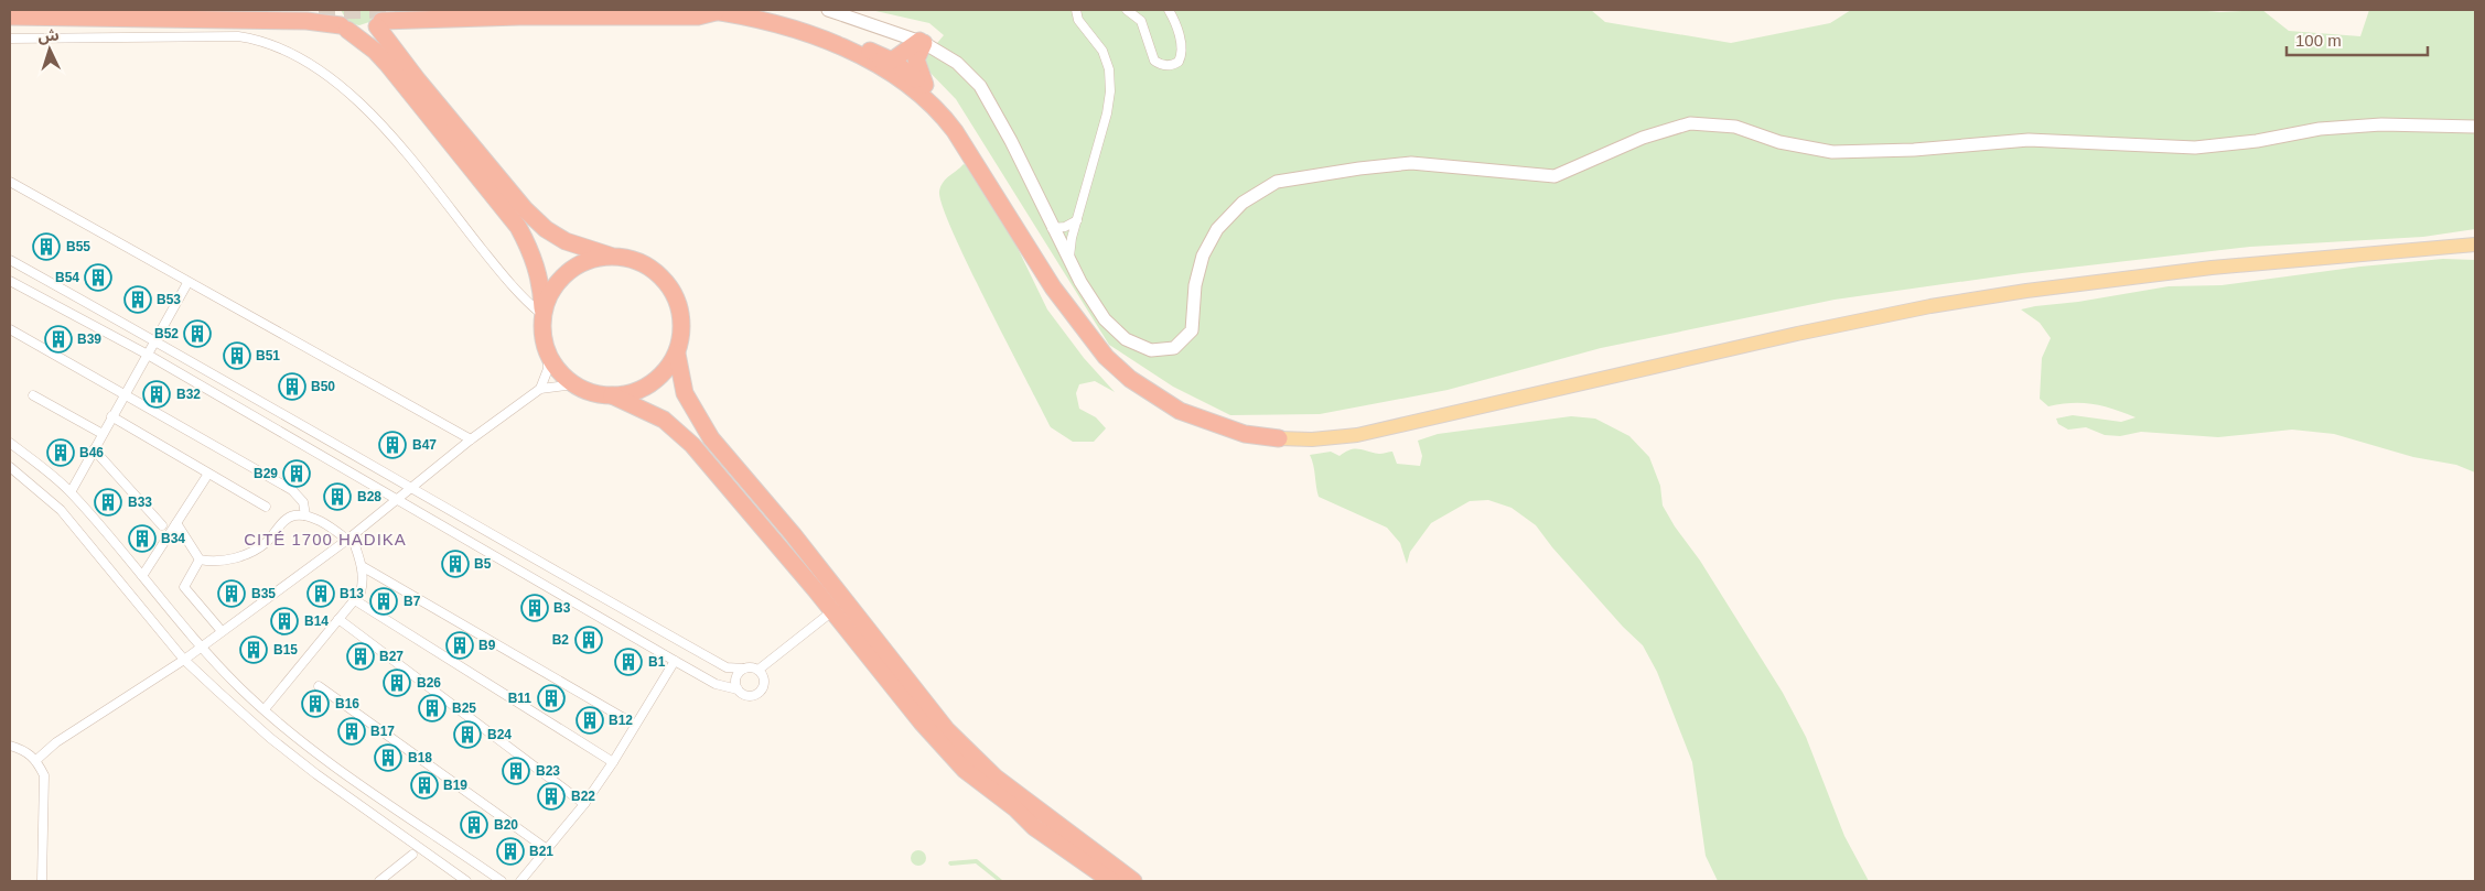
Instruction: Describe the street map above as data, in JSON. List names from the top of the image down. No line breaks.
{"districts":["CITÉ 1700 HADIKA"],"places":{"building":["B55","B54","B53","B52","B39","B51","B50","B32","B47","B46","B29","B28","B33","B34","B5","B35","B13","B7","B3","B14","B2","B9","B15","B27","B1","B26","B11","B16","B25","B12","B17","B24","B18","B23","B19","B22","B20","B21"]},"scale_bar":"100 m","north":"top"}
